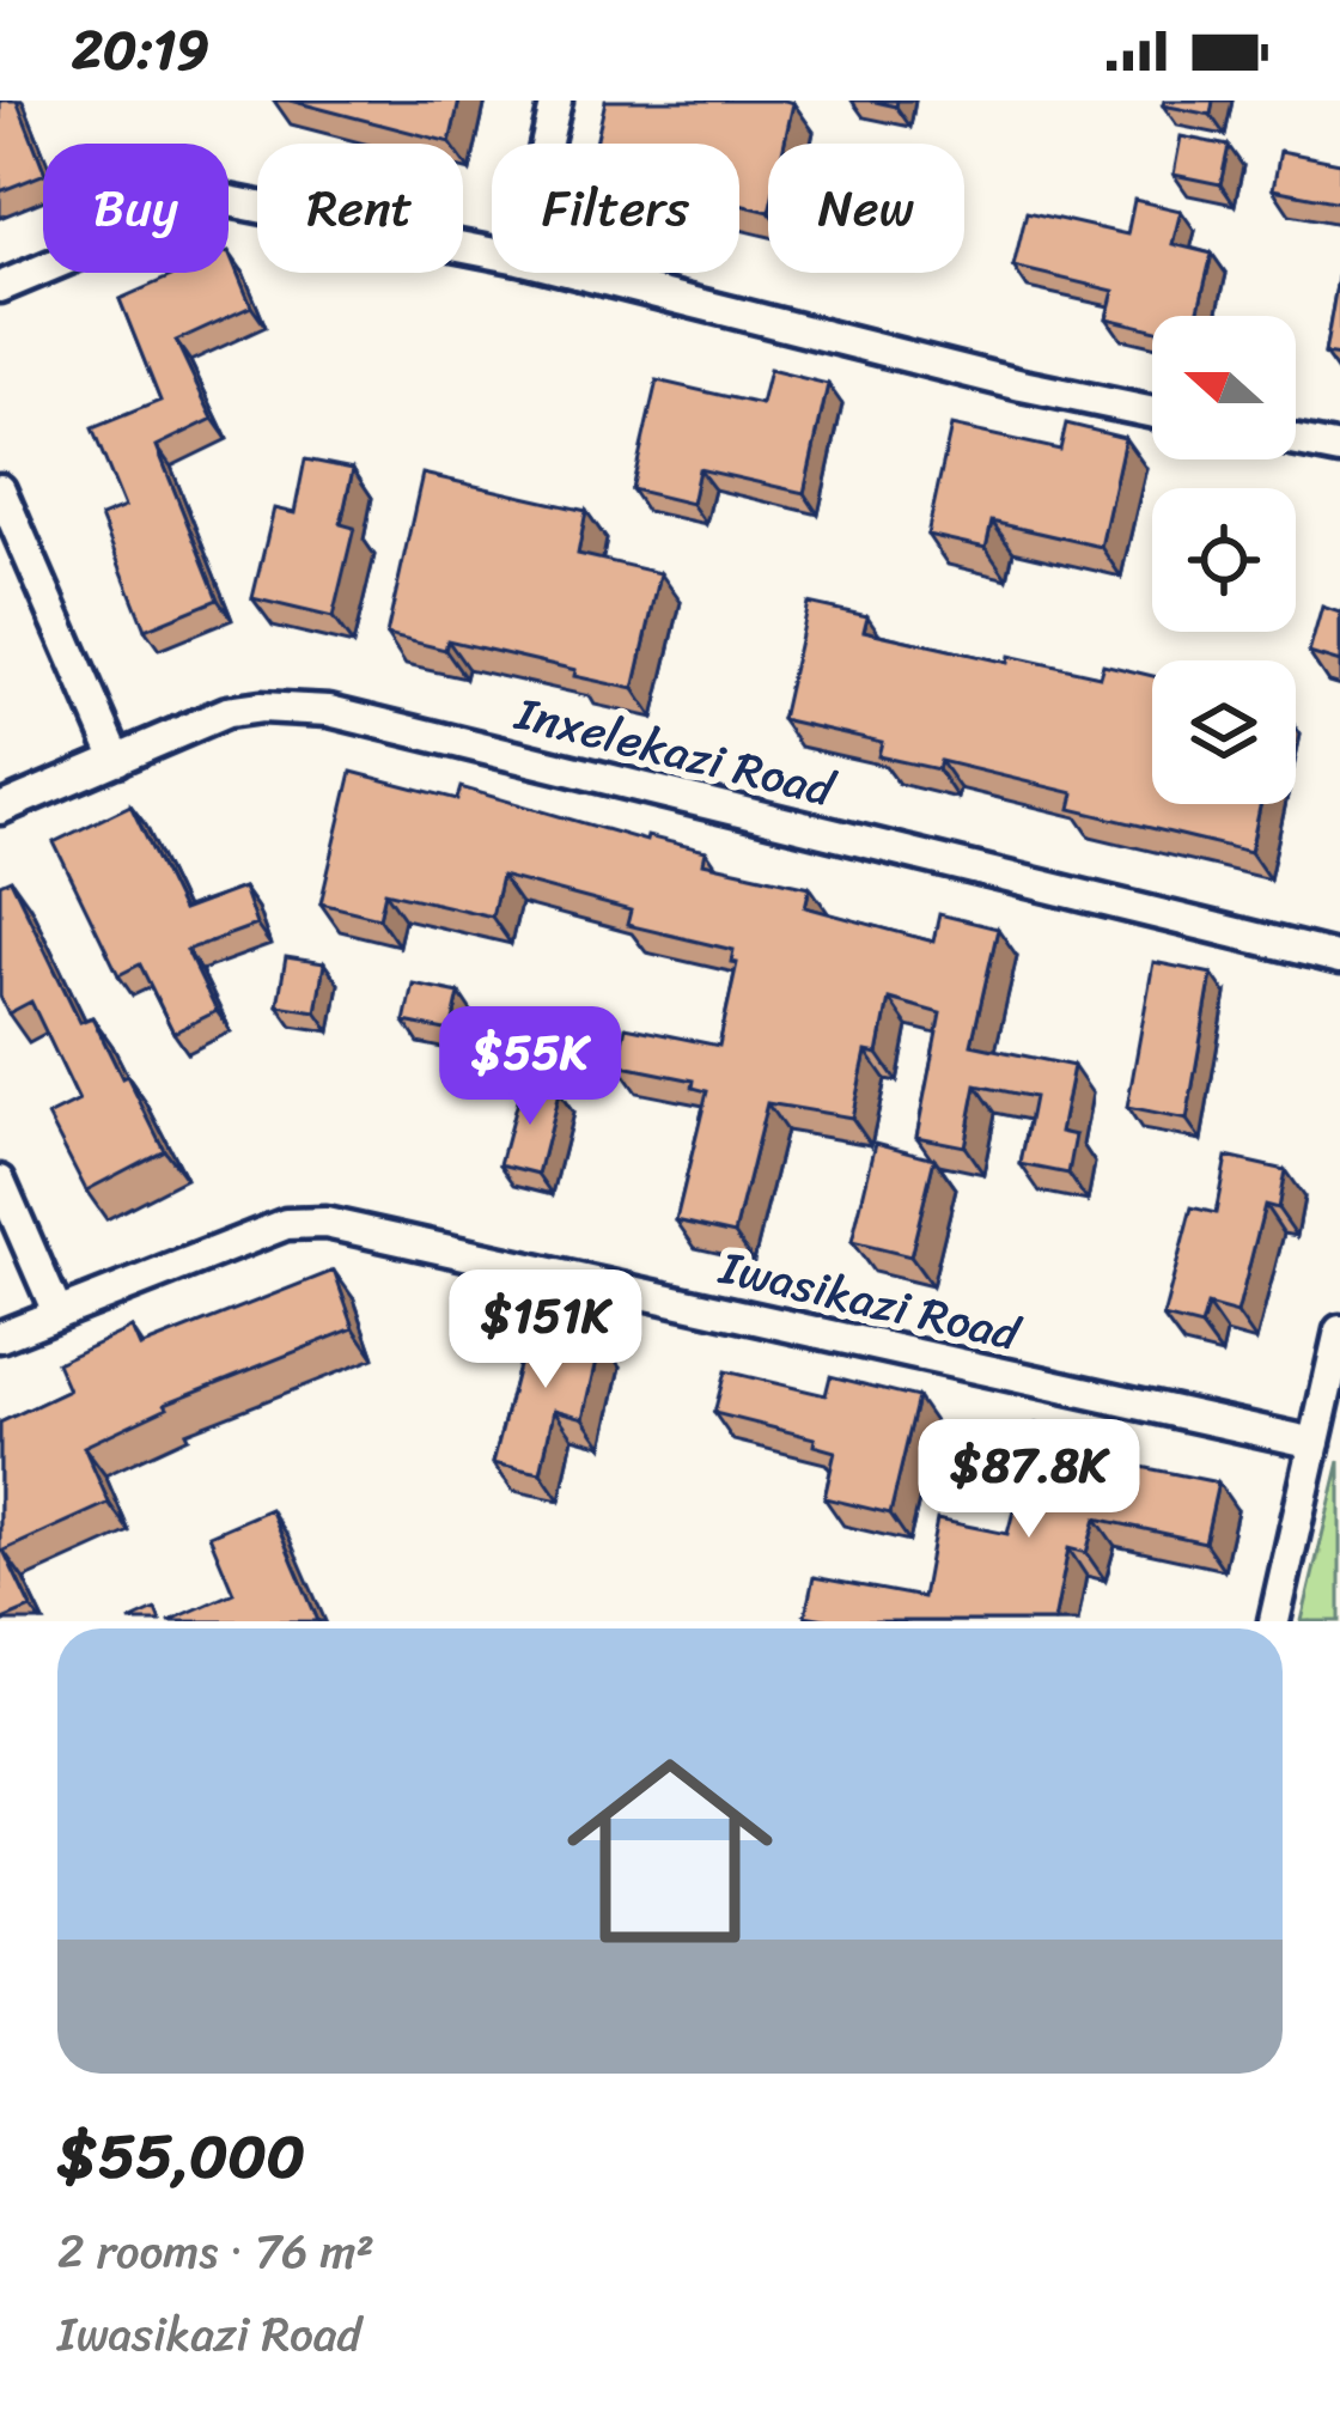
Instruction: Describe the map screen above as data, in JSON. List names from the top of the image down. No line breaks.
{"streets":{"street":["Inxelekazi Road","Iwasikazi Road"]},"north":"left","page":{"status":"20:19","chip":["Buy","Rent","Filters","New"],"price":["$55K","$151K","$87.8K"],"list":[{"name":"$55,000","note":"2 rooms · 76 m² · Iwasikazi Road"}]}}
